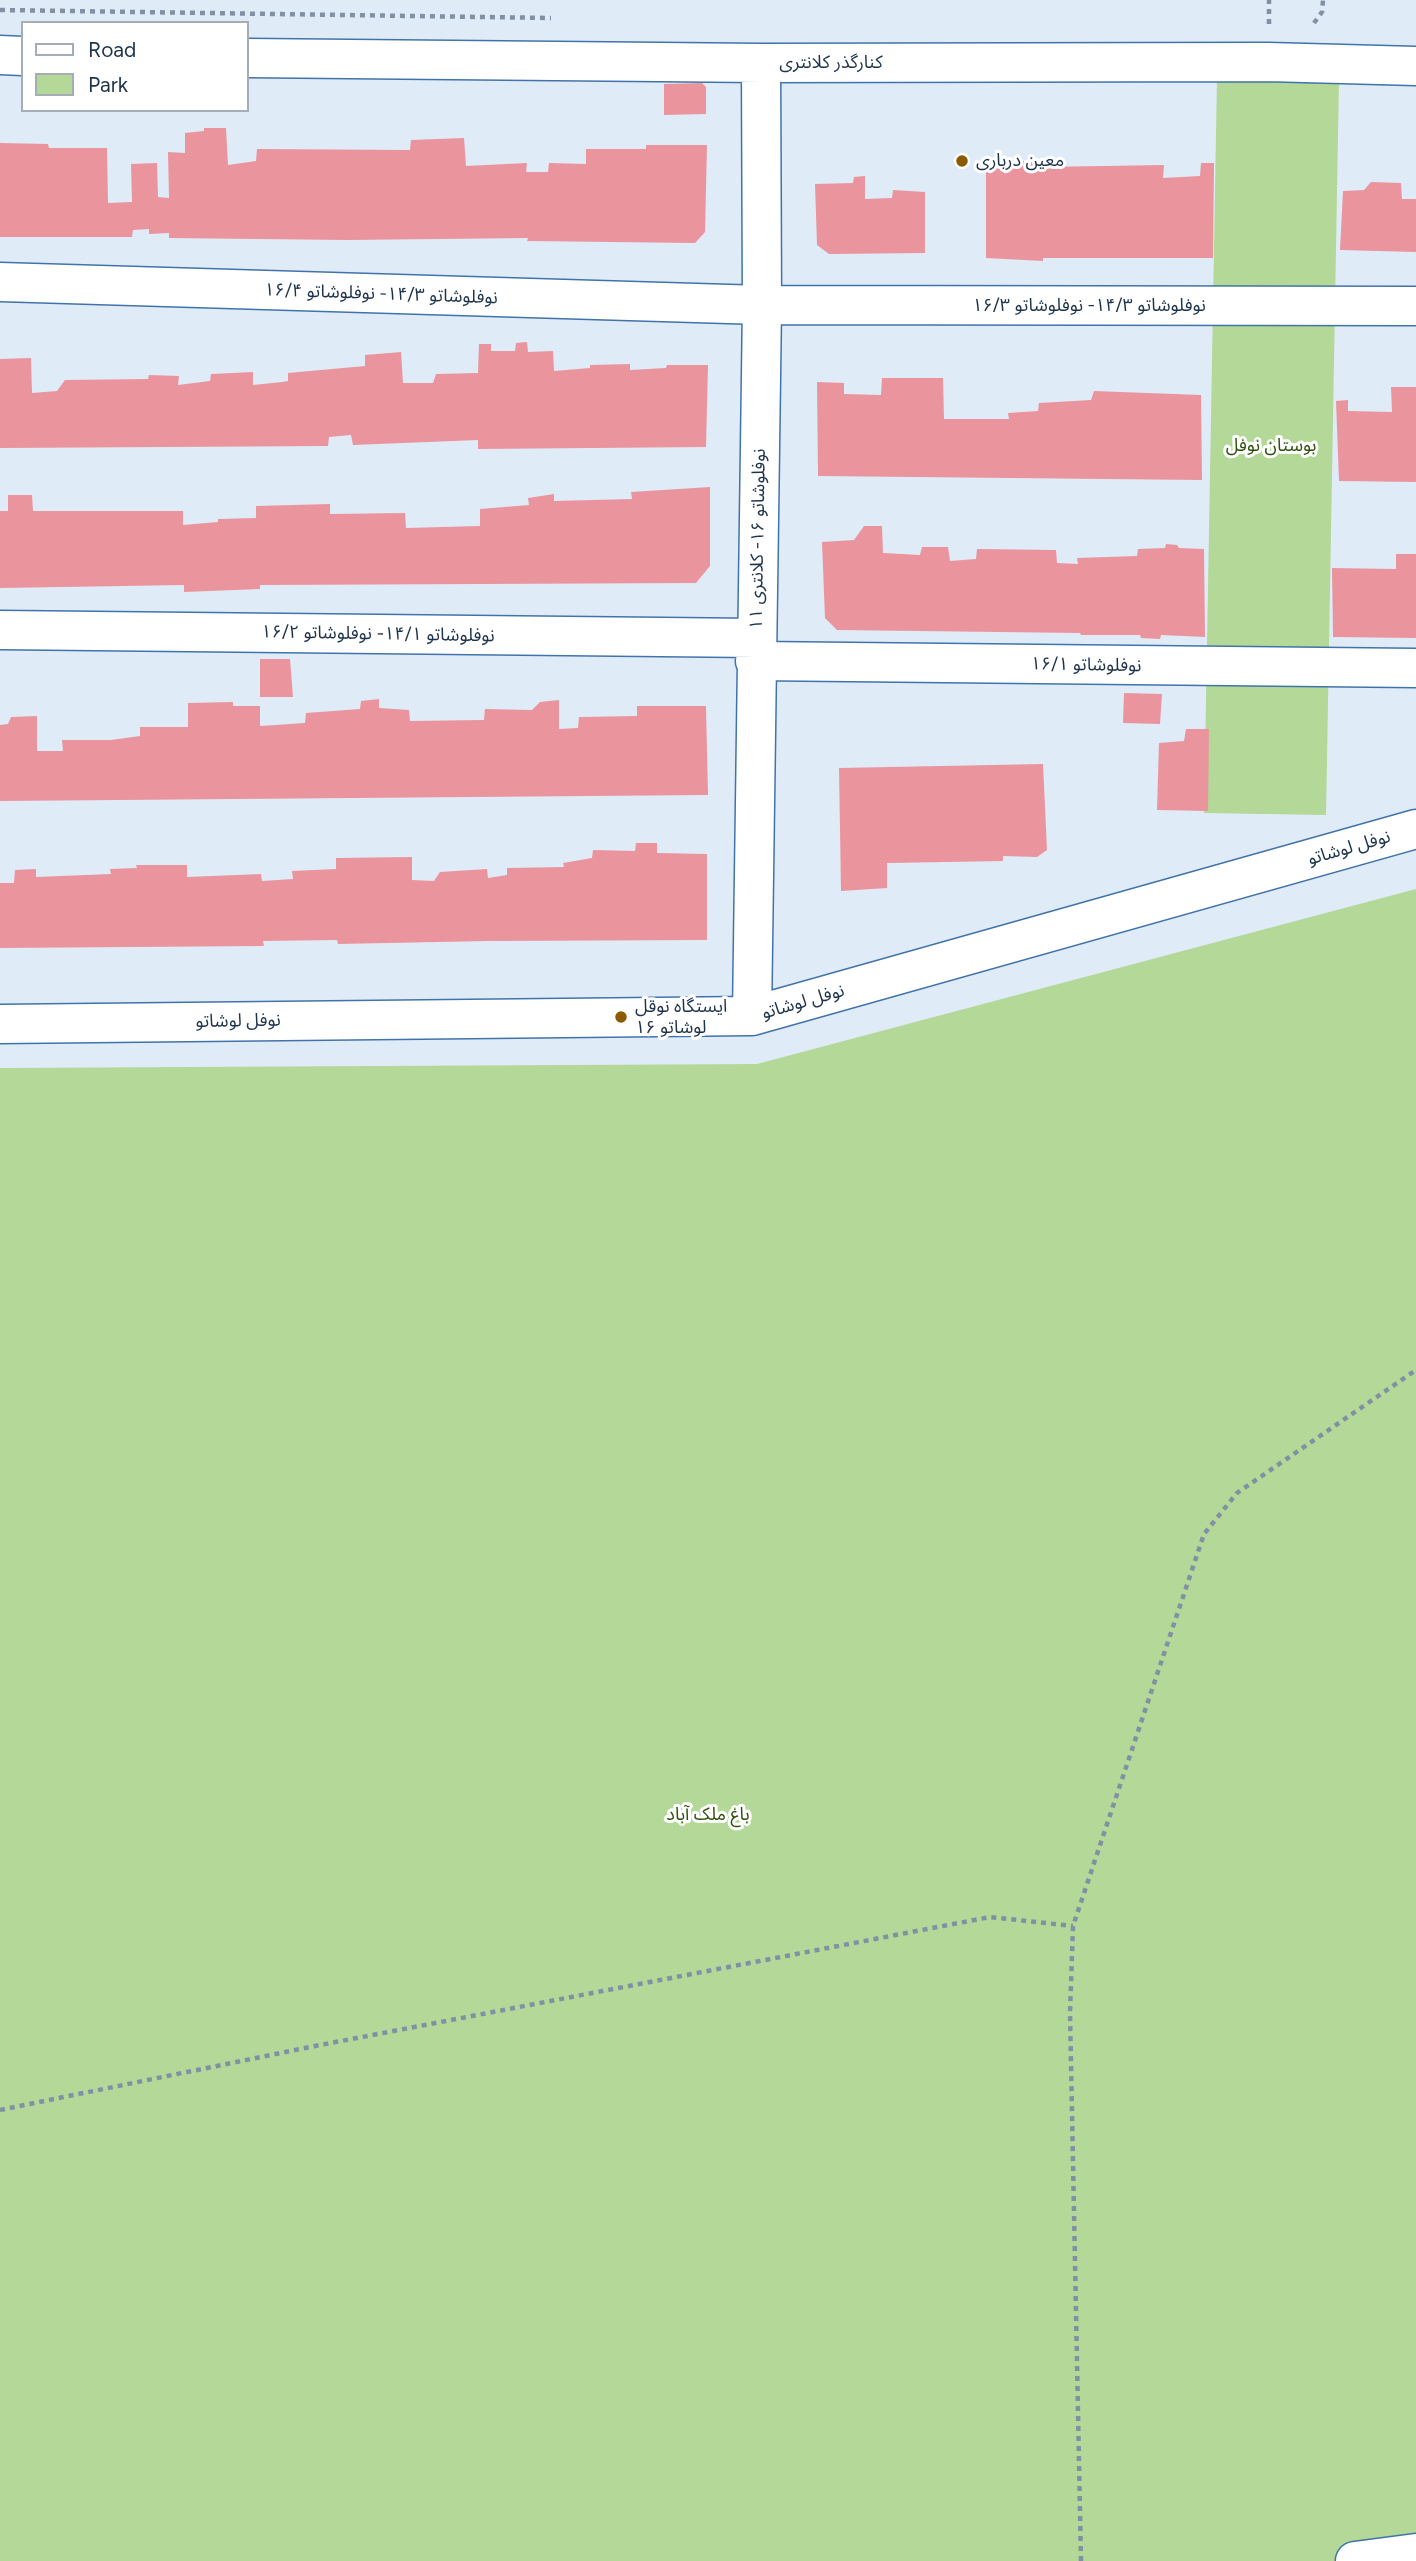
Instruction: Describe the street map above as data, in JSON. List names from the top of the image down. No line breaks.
{"streets":{"street":["کنارگذر کلانتری","نوفلوشاتو ۱۴/۳- نوفلوشاتو ۱۶/۴","نوفلوشاتو ۱۴/۳- نوفلوشاتو ۱۶/۳","نوفلوشاتو ۱۶- کلانتری ۱۱","نوفلوشاتو ۱۴/۱- نوفلوشاتو ۱۶/۲","نوفلوشاتو ۱۶/۱","نوفل لوشاتو"]},"crossings":[["کنارگذر کلانتری","نوفلوشاتو ۱۶- کلانتری ۱۱"],["نوفلوشاتو ۱۴/۳- نوفلوشاتو ۱۶/۴","نوفلوشاتو ۱۴/۳- نوفلوشاتو ۱۶/۳"],["نوفلوشاتو ۱۴/۳- نوفلوشاتو ۱۶/۴","نوفلوشاتو ۱۶- کلانتری ۱۱"],["نوفلوشاتو ۱۴/۳- نوفلوشاتو ۱۶/۳","نوفلوشاتو ۱۶- کلانتری ۱۱"],["نوفلوشاتو ۱۶- کلانتری ۱۱","نوفلوشاتو ۱۴/۱- نوفلوشاتو ۱۶/۲"],["نوفلوشاتو ۱۶- کلانتری ۱۱","نوفلوشاتو ۱۶/۱"],["نوفلوشاتو ۱۶- کلانتری ۱۱","نوفل لوشاتو"],["نوفلوشاتو ۱۴/۱- نوفلوشاتو ۱۶/۲","نوفلوشاتو ۱۶/۱"]],"parks":["بوستان نوفل","باغ ملک آباد"],"places":["معین درباری","ایستگاه نوقل لوشاتو ۱۶"],"legend":["Road","Park"]}
